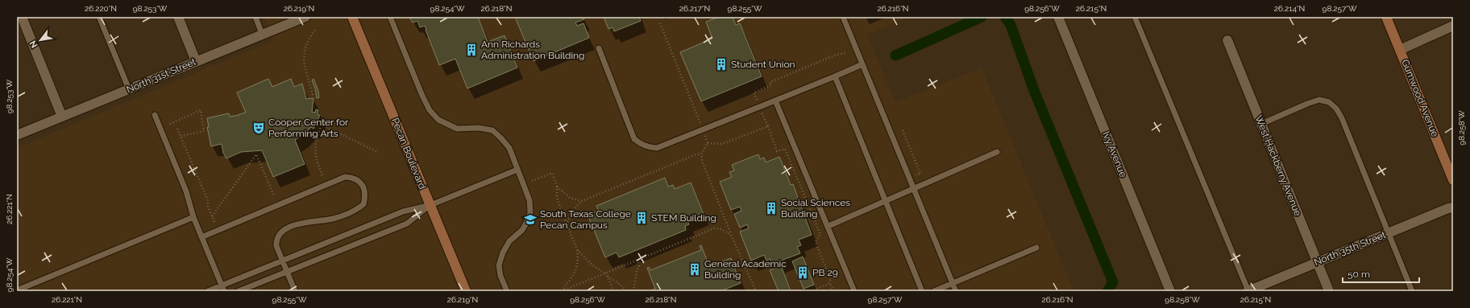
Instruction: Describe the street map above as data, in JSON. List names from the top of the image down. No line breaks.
{"streets":{"main road":["Gumwood Avenue","Pecan Boulevard"],"street":["North 31st Street","Ivy Avenue","West Hackberry Avenue","North 35th Street"]},"crossings":[["West Hackberry Avenue","North 35th Street"]],"places":{"building":["Ann Richards Administration Building","Student Union","Social Sciences Building","STEM Building","General Academic Building","PB 29"],"theatre":["Cooper Center for Performing Arts"],"school or university":["South Texas College Pecan Campus"]},"scale_bar":"50 m","north":"bottom left","coordinates":["26.220°N","98.253°W","26.219°N","98.254°W","26.218°N","26.217°N","98.255°W","26.216°N","98.256°W","26.215°N","26.214°N","98.257°W","98.258°W","26.221°N"]}
